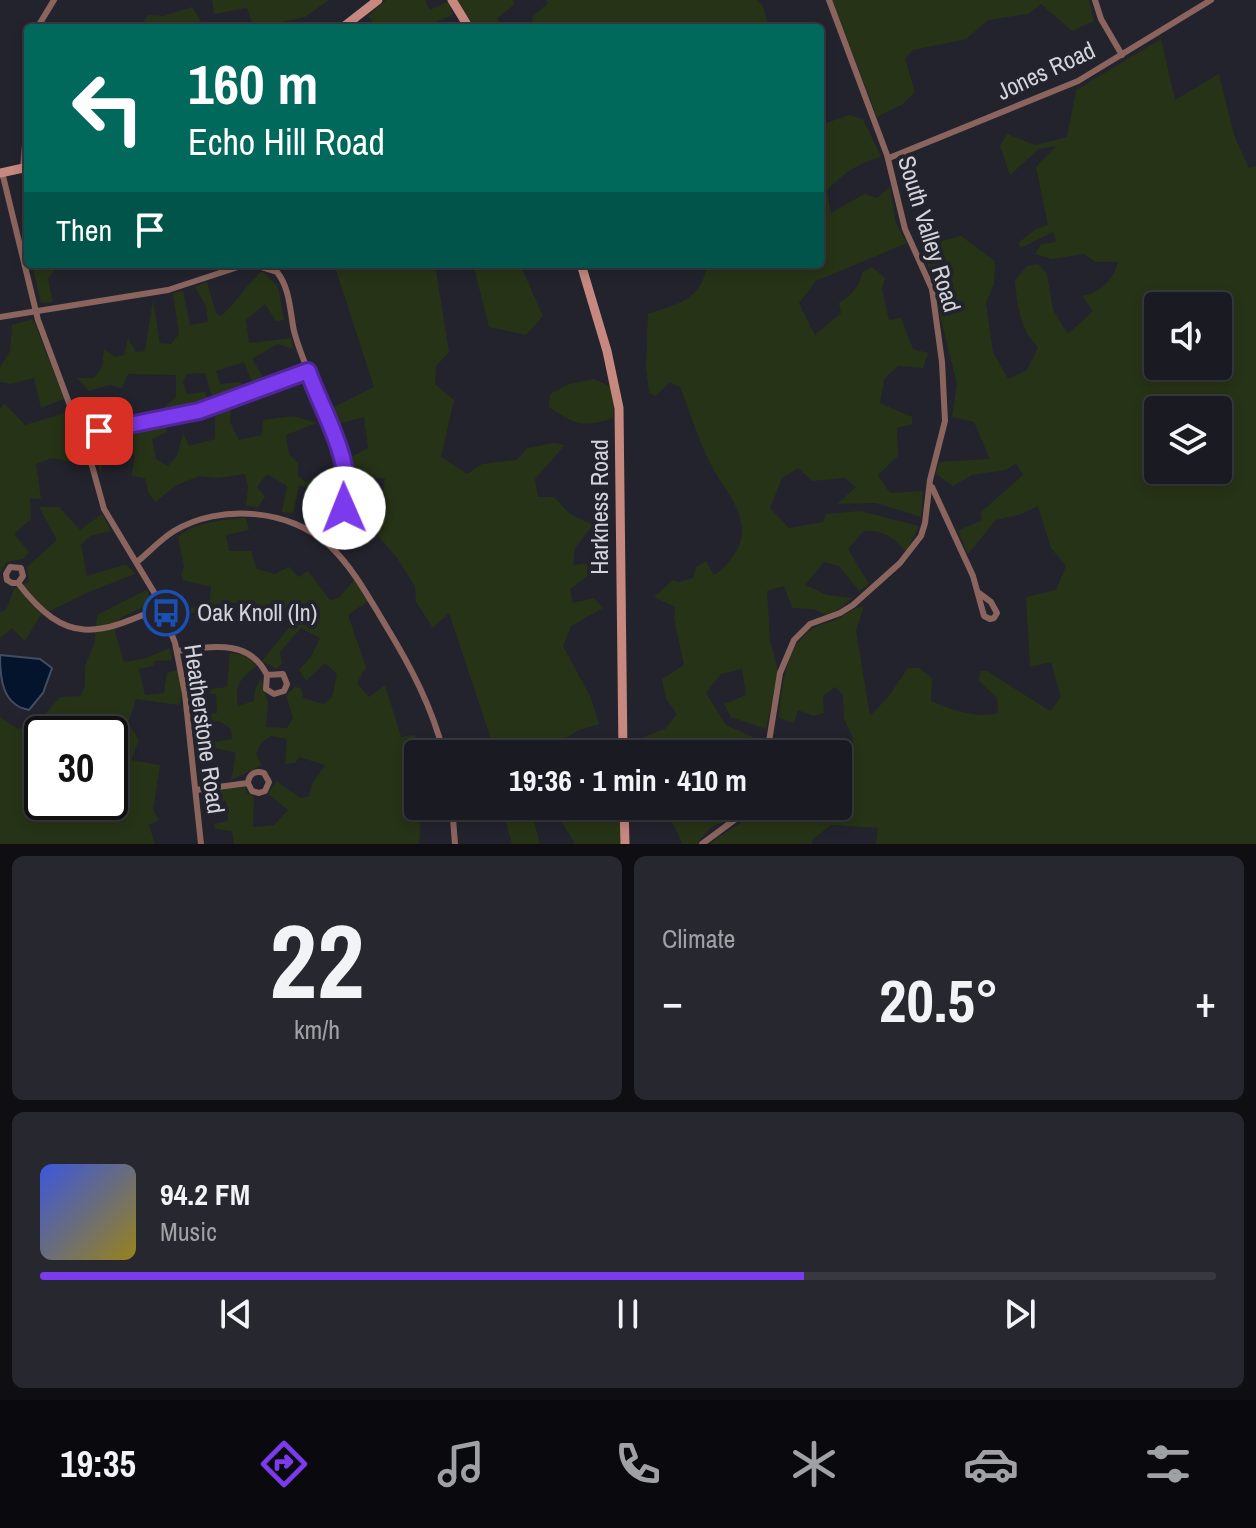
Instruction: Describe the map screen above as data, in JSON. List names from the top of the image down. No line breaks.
{"streets":{"main road":["Harkness Road"],"street":["Jones Road","South Valley Road","Heatherstone Road"]},"crossings":[["Jones Road","South Valley Road"]],"places":{"bus stop":["Oak Knoll (In)"]},"page":{"turn":["160 m","Echo Hill Road"],"then":"Then","limit":"30","trip":"19:36 · 1 min · 410 m","tile":[["22","km/h"],"Climate"],"heat":["−","20.5°","+"],"song":["94.2 FM","Music"],"tabs":"19:35"}}
